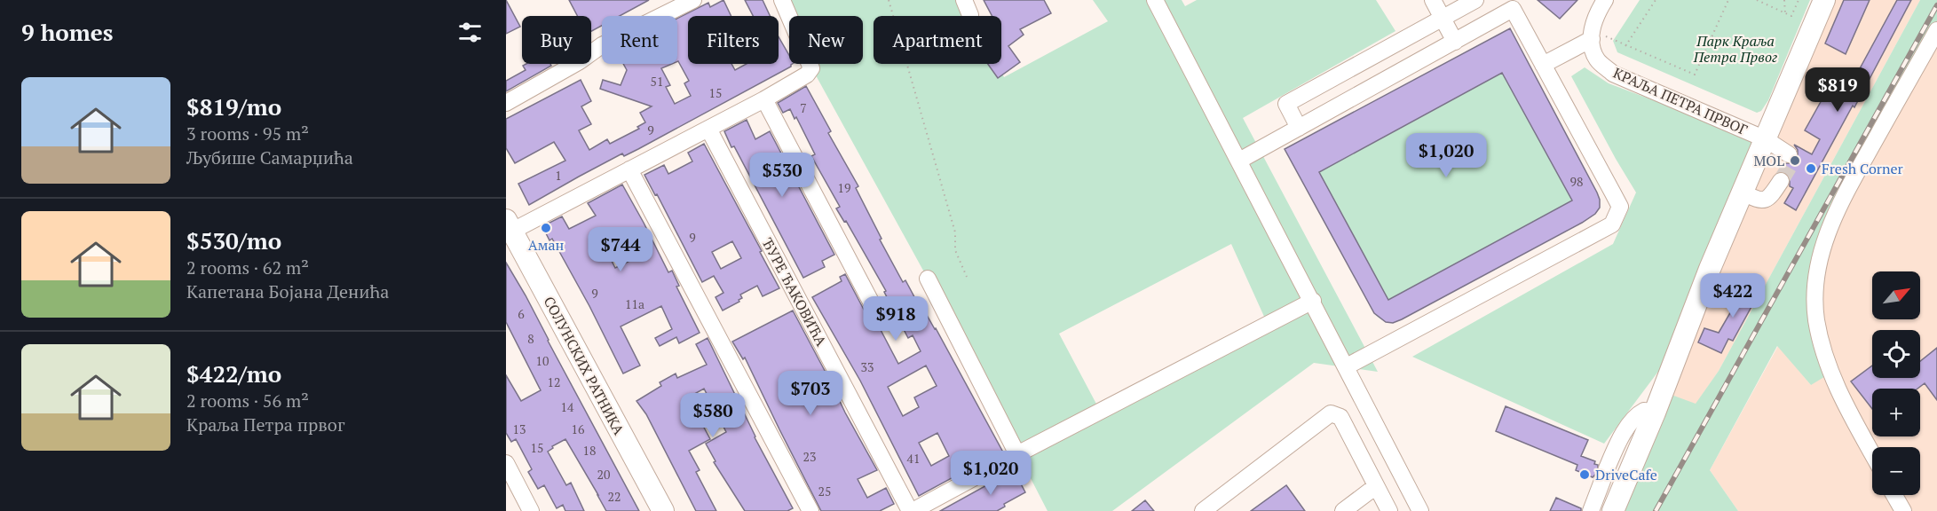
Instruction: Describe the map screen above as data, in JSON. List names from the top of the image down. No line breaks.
{"streets":{"main road":["КРАЉА ПЕТРА ПРВОГ","СОЛУНСКИХ РАТНИКА"],"street":["ЂУРЕ ЂАКОВИЋА"]},"parks":["Парк Краља Петра Првог"],"places":["MOL","Fresh Corner","Аман","DriveCafe"],"house_numbers":["51","15","7","9","1","98","19","9","9","11a","6","8","10","33","12","14","13","16","15","18","23","41","20","25","22"],"north":"top right","page":{"heading":"9 homes","chip":["Buy","Rent","Filters","New","Apartment"],"list":[{"name":"$819/mo","note":"3 rooms · 95 m² · Љубише Самарџића"},{"name":"$530/mo","note":"2 rooms · 62 m² · Капетана Бојана Денића"},{"name":"$422/mo","note":"2 rooms · 56 m² · Краља Петра првог"}],"price":["$819","$1,020","$530","$744","$422","$918","$703","$580","$1,020"],"map_buttons":["+","−"]}}
